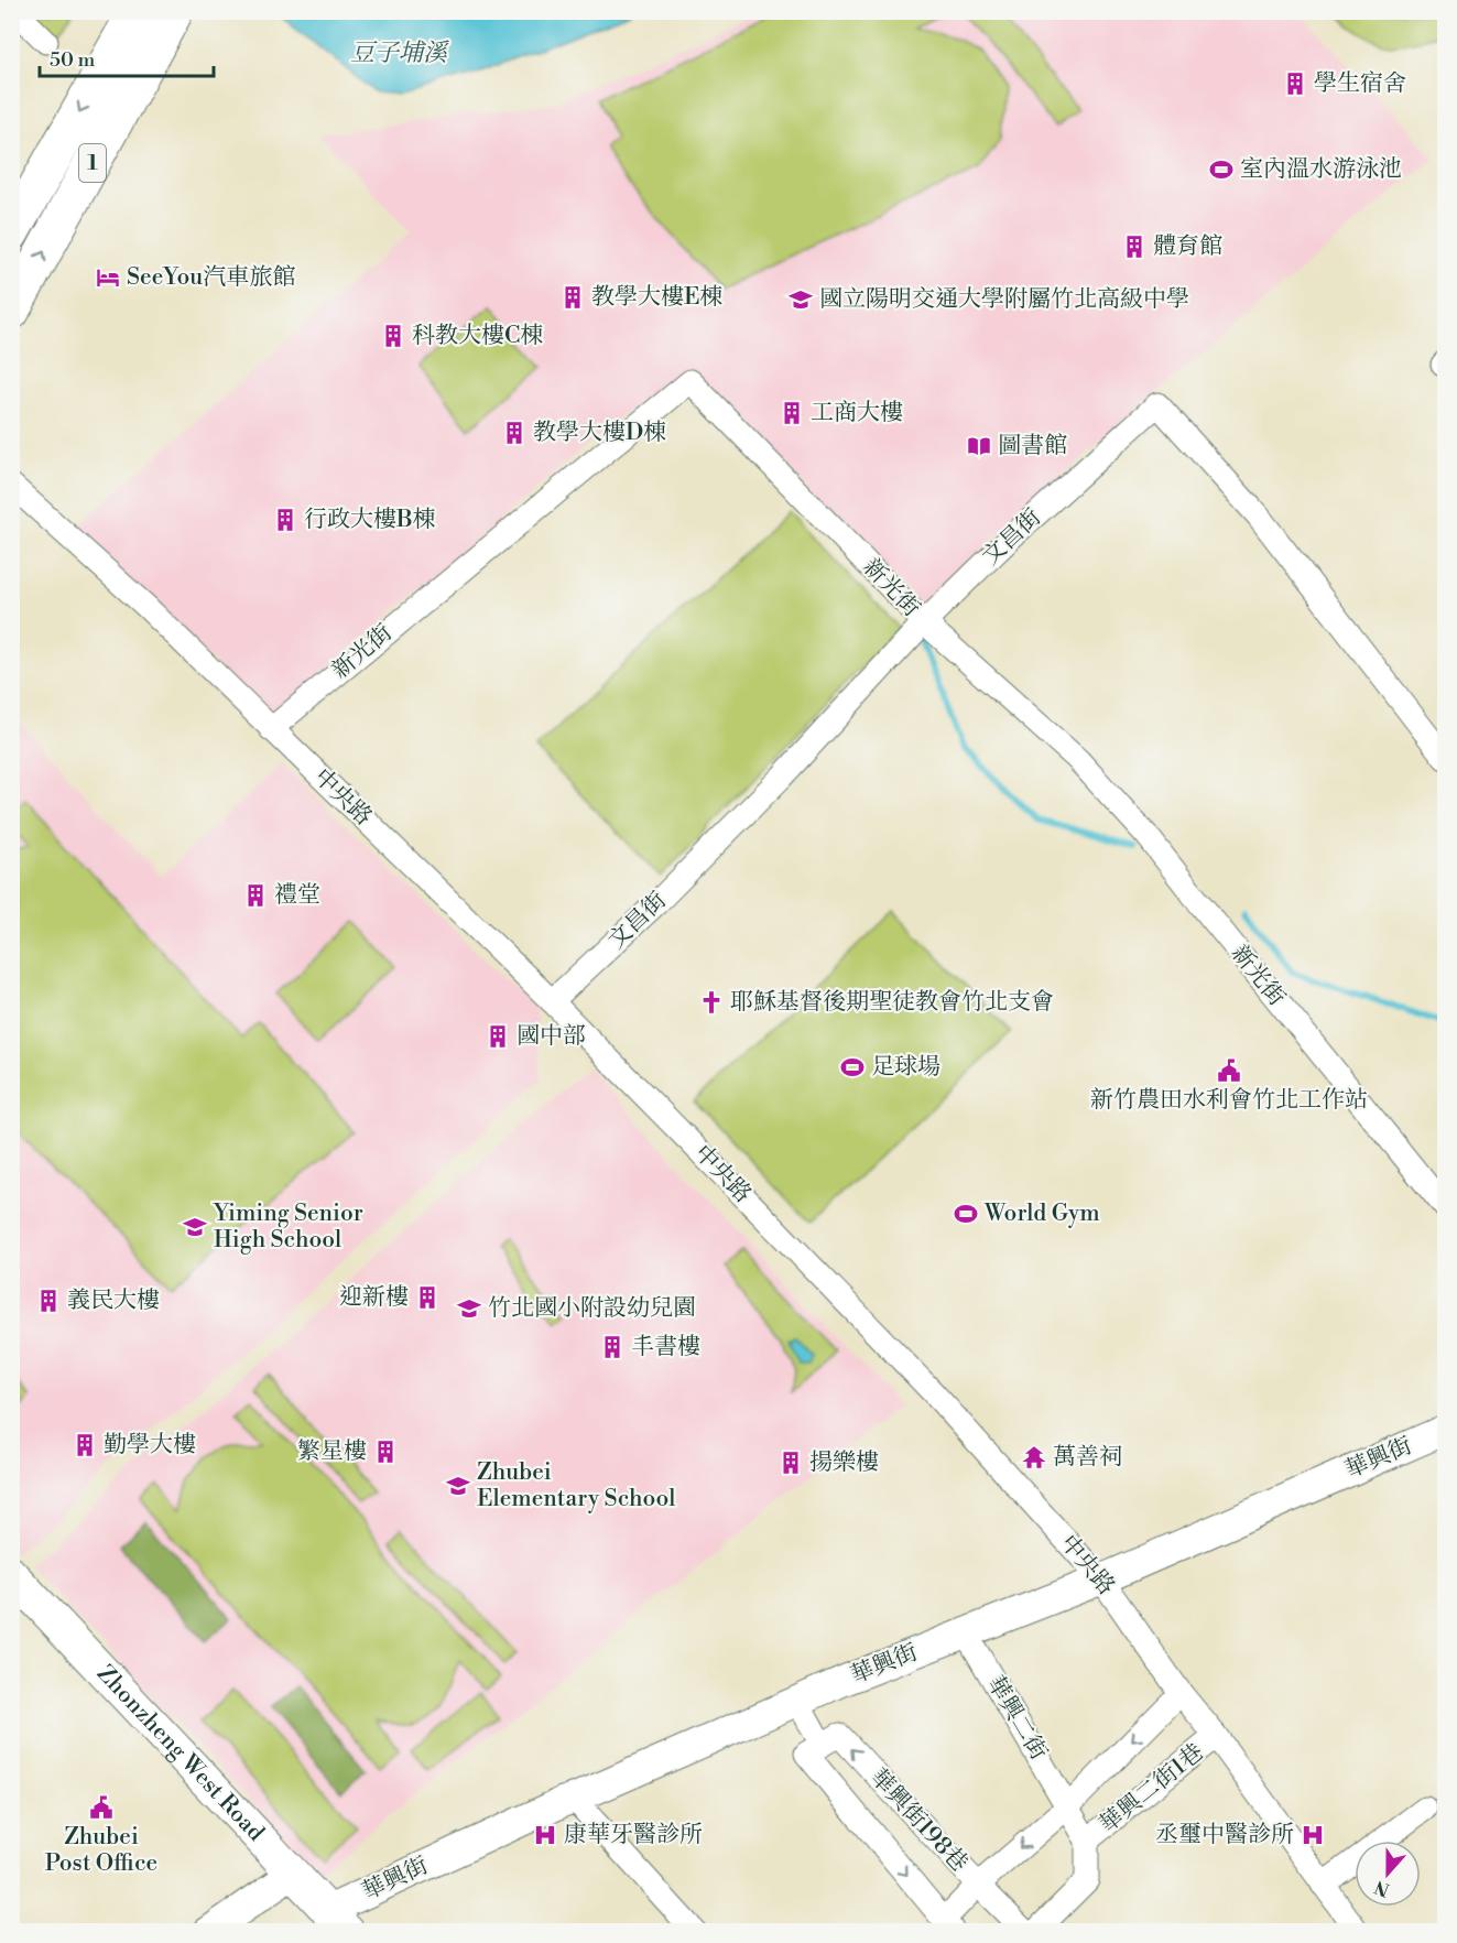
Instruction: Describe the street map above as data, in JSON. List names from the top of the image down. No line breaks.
{"streets":{"main road":["1","Zhonzheng West Road"],"street":["文昌街","新光街","中央路","華興街","華興二街","華興二街1巷","華興街198巷"]},"crossings":[["文昌街","新光街"],["文昌街","中央路"],["新光街","中央路"],["中央路","華興街"],["中央路","華興二街1巷"],["華興街","華興二街"],["華興街","Zhonzheng West Road"],["華興二街","華興二街1巷"]],"water":["豆子埔溪"],"places":{"building":["學生宿舍","體育館","教學大樓E棟","科教大樓C棟","工商大樓","教學大樓D棟","行政大樓B棟","禮堂","國中部","迎新樓","義民大樓","丰書樓","勤學大樓","繁星樓","揚樂樓"],"sports":["室內溫水游泳池","足球場","World Gym"],"hotel":["SeeYou汽車旅館"],"school or university":["國立陽明交通大學附屬竹北高級中學","Yiming Senior High School","竹北國小附設幼兒園","Zhubei Elementary School"],"library":["圖書館"],"church":["耶穌基督後期聖徒教會竹北支會"],"public building":["新竹農田水利會竹北工作站","Zhubei Post Office"],"temple":["萬善祠"],"hospital":["康華牙醫診所","丞璽中醫診所"]},"scale_bar":"50 m","north":"bottom"}
